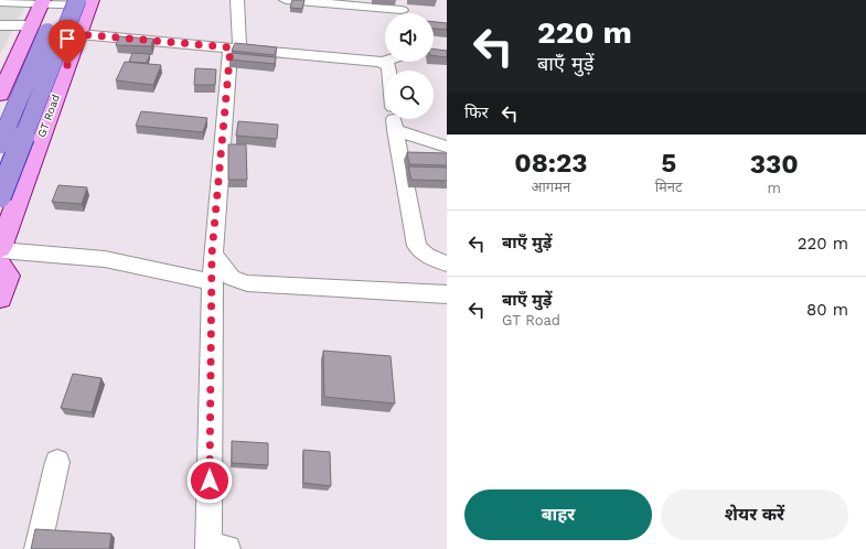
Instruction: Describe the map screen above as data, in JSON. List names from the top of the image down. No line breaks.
{"streets":{"main road":["GT Road"]},"page":{"turn":["220 m","बाएँ मुड़ें"],"then":"फिर","eta":["08:23","आगमन","5","मिनट","330","m"],"list":[{"name":"बाएँ मुड़ें","value":"220 m"},{"name":"बाएँ मुड़ें","note":"GT Road","value":"80 m"}],"buttons":["बाहर","शेयर करें"]}}
